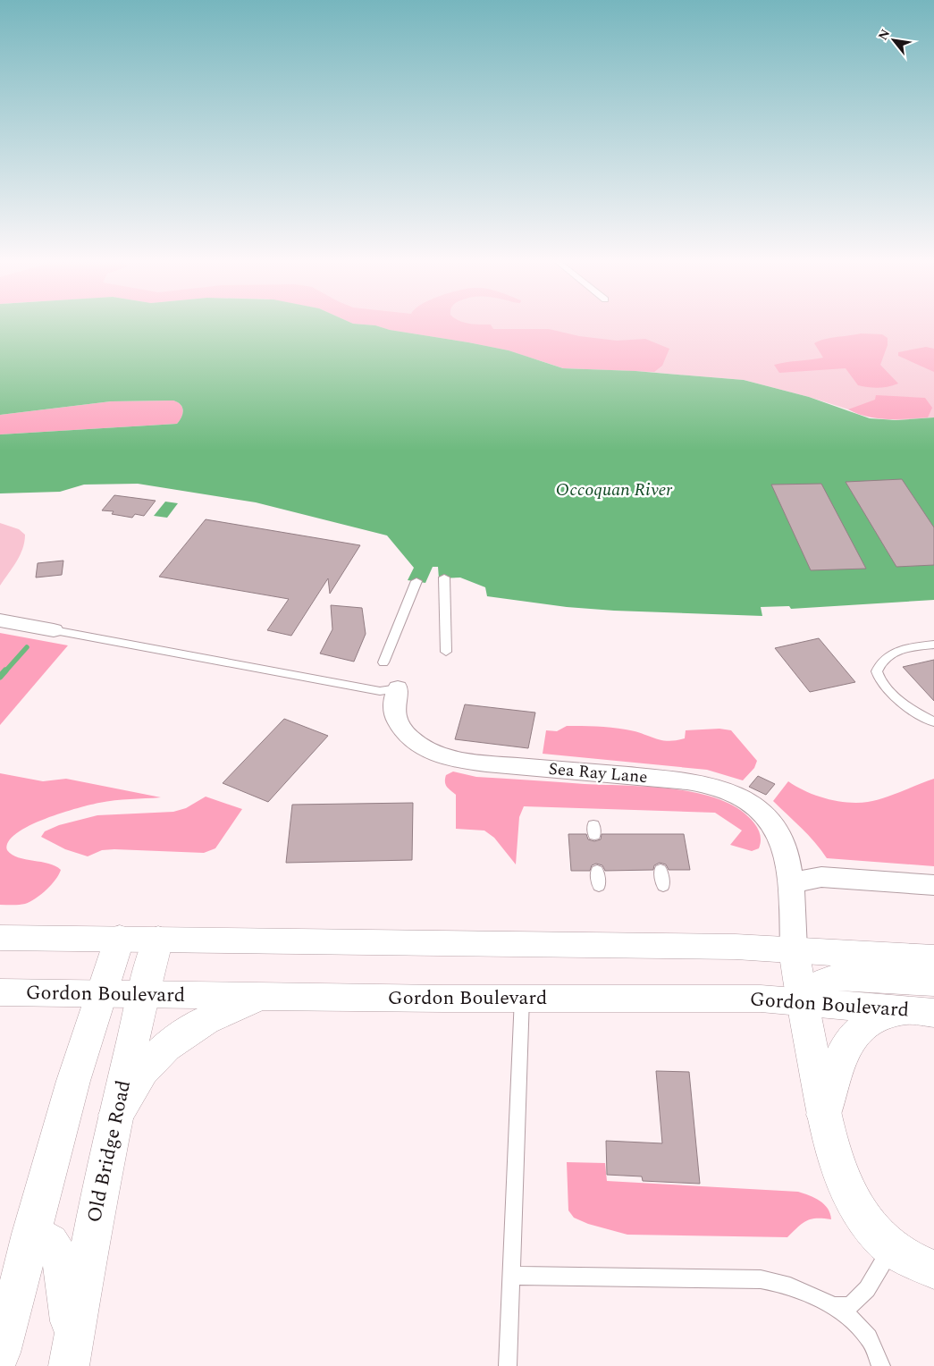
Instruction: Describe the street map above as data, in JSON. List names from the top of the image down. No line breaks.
{"streets":{"main road":["Gordon Boulevard","Old Bridge Road"],"street":["Sea Ray Lane"]},"crossings":[["Gordon Boulevard","Old Bridge Road"]],"water":["Occoquan River"],"north":"top left"}
